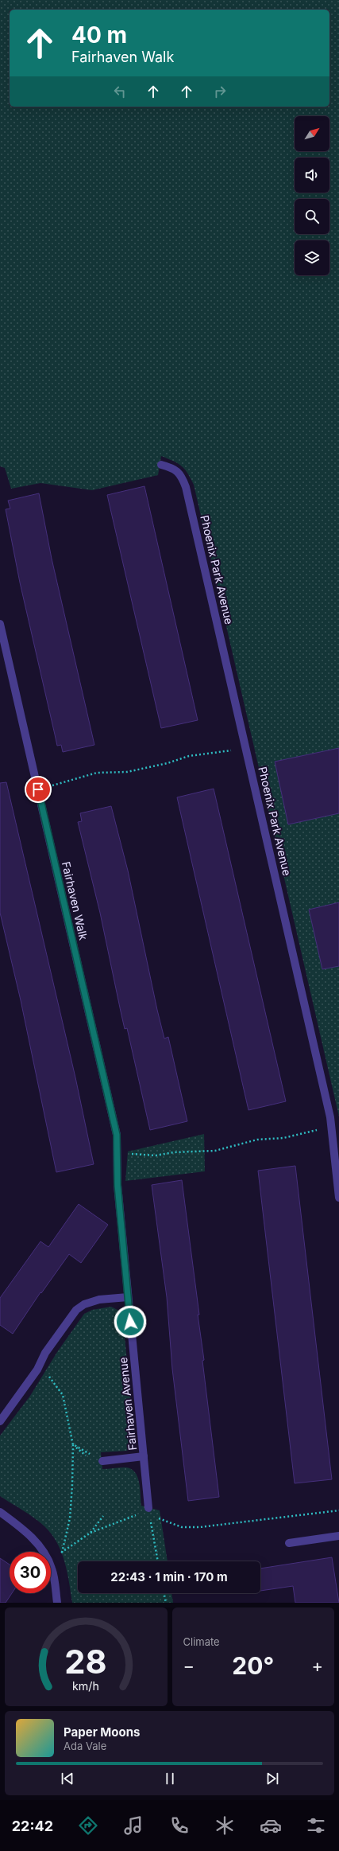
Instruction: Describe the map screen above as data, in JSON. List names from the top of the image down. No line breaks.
{"streets":{"street":["Phoenix Park Avenue","Fairhaven Walk","Fairhaven Avenue"]},"crossings":[["Fairhaven Walk","Fairhaven Avenue"]],"north":"top right","page":{"turn":["40 m","Fairhaven Walk"],"limit":"30","trip":"22:43 · 1 min · 170 m","tile":"Climate","heat":["−","20°","+"],"song":["Paper Moons","Ada Vale"],"tabs":"22:42","gauge":["28","km/h"]}}
